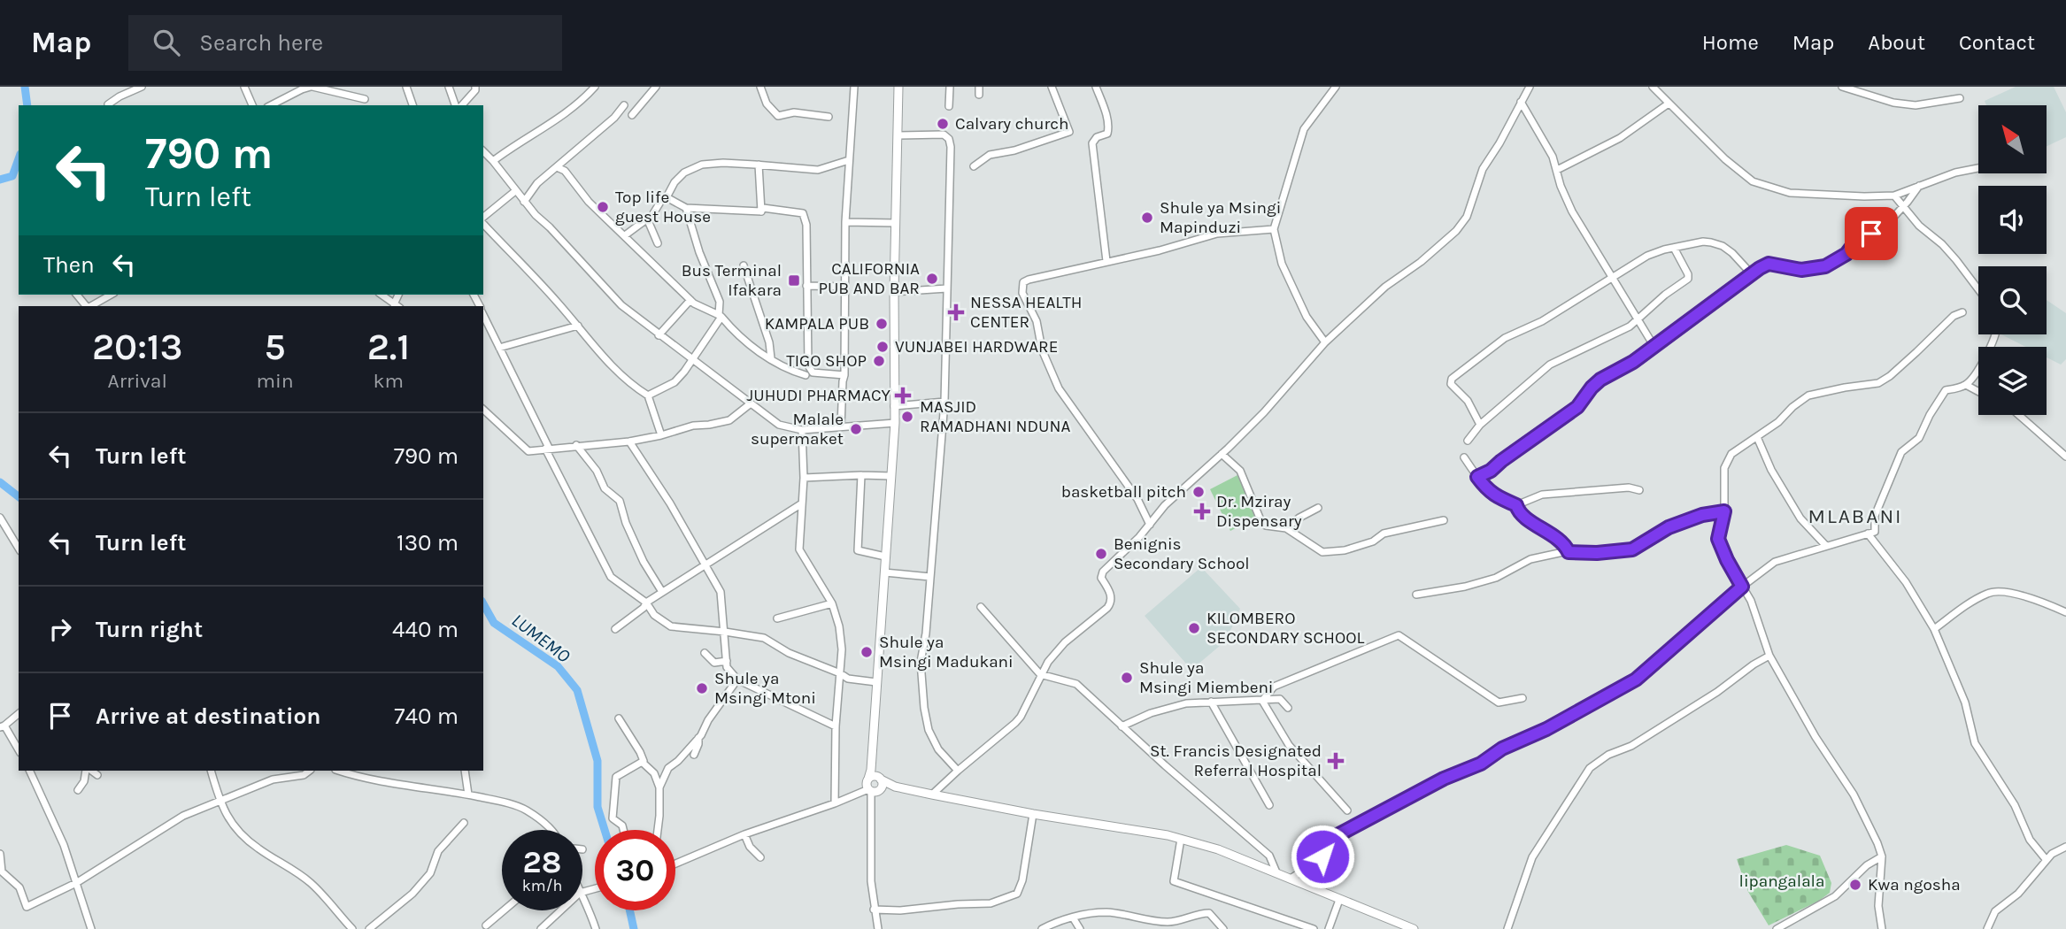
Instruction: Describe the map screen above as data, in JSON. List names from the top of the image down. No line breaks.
{"districts":["MLABANI"],"water":["LUMEMO"],"parks":["lipangalala"],"places":{"other":["Calvary church","Top life guest House","Shule ya Msingi Mapinduzi","CALIFORNIA PUB AND BAR","KAMPALA PUB","VUNJABEI HARDWARE","TIGO SHOP","MASJID RAMADHANI NDUNA","Malale supermaket","basketball pitch","Benignis Secondary School","KILOMBERO SECONDARY SCHOOL","Shule ya Msingi Madukani","Shule ya Msingi Miembeni","Shule ya Msingi Mtoni","Kwa ngosha"],"transit":["Bus Terminal Ifakara"],"health":["NESSA HEALTH CENTER","JUHUDI PHARMACY","Dr. Mziray Dispensary","St. Francis Designated Referral Hospital"]},"north":"top left","page":{"header":"Map","search":"Search here","nav":["Home","Map","About","Contact"],"turn":["790 m","Turn left"],"then":"Then","eta":["20:13","Arrival","5","min","2.1","km"],"list":[{"name":"Turn left","value":"790 m"},{"name":"Turn left","value":"130 m"},{"name":"Turn right","value":"440 m"},{"name":"Arrive at destination","value":"740 m"}],"speed":"28 km/h","limit":"30"}}
